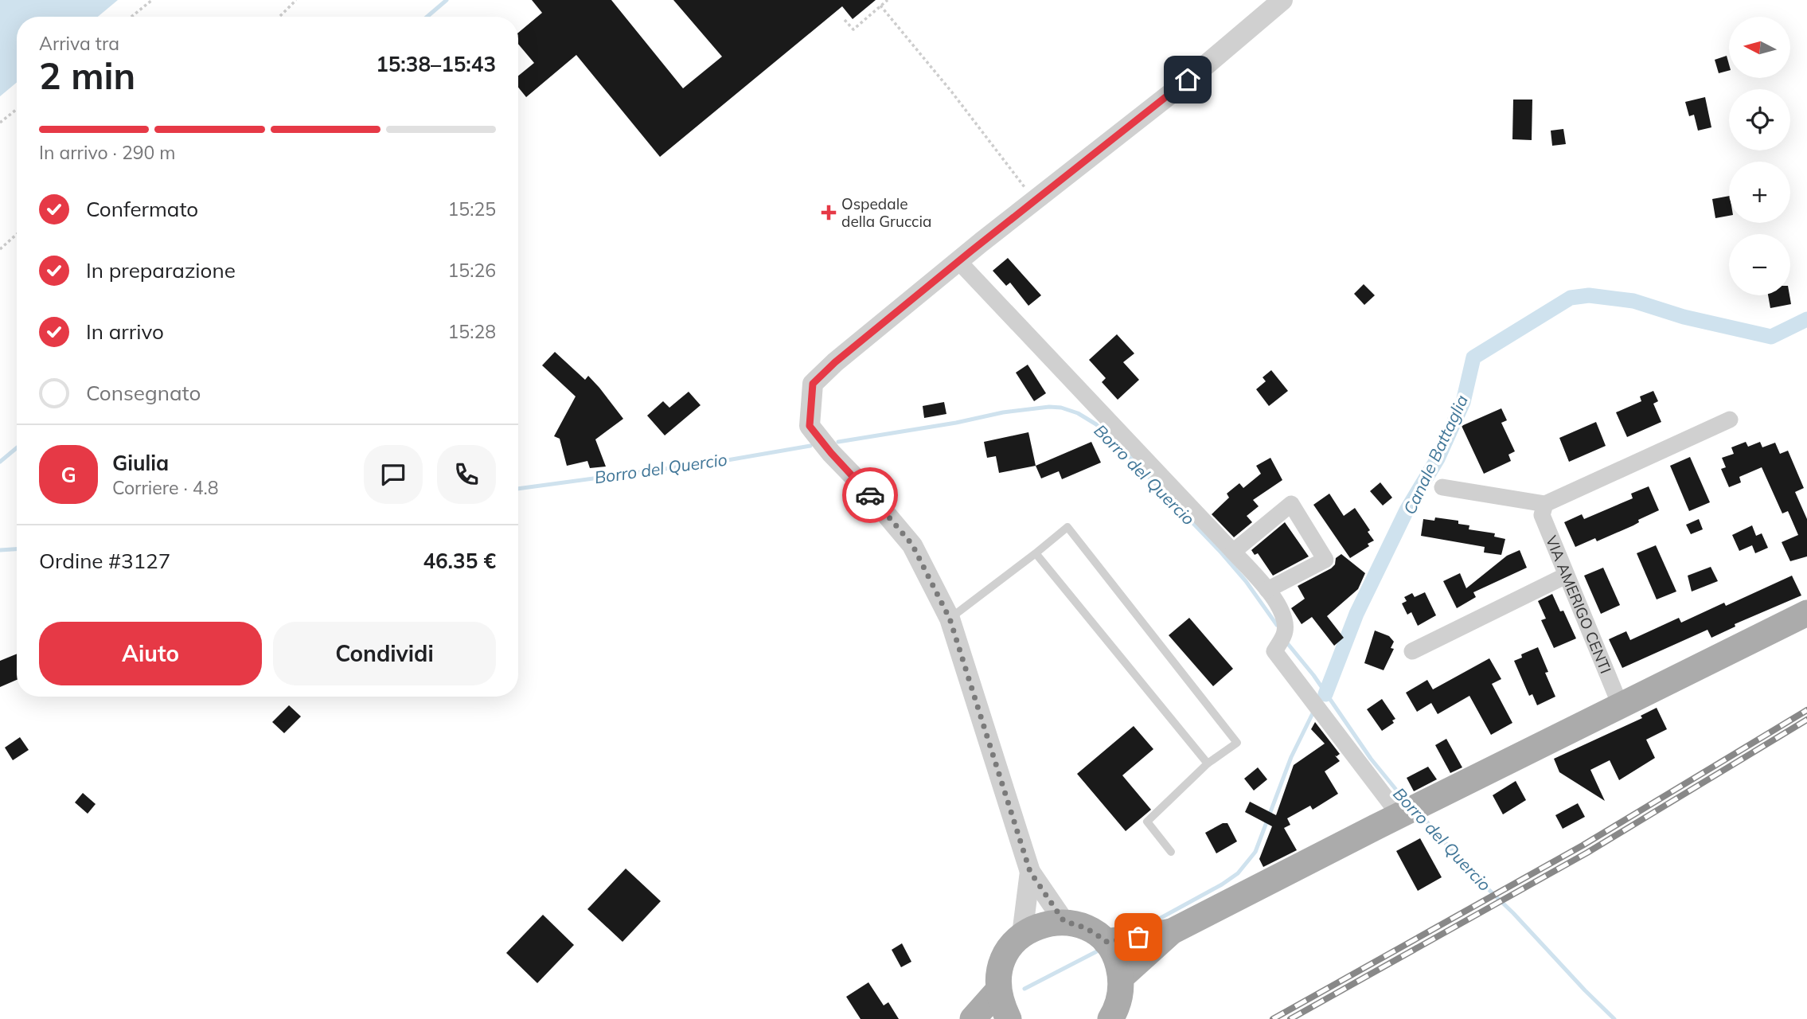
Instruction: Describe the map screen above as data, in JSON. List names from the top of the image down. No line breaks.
{"streets":{"street":["VIA AMERIGO CENTI"]},"water":["Canale Battaglia","Borro del Quercio"],"places":{"health":["Ospedale della Gruccia"]},"north":"left","page":{"map_buttons":["+","−"],"heading":["2 min","Arriva tra","15:38–15:43"],"panel":["Giulia","Corriere · 4.8","Ordine #3127","46.35 €"],"bar":"In arrivo · 290 m","list":[["Confermato","15:25"],["In preparazione","15:26"],["In arrivo","15:28"],"Consegnato"],"round":"G","buttons":["Aiuto","Condividi"]}}
